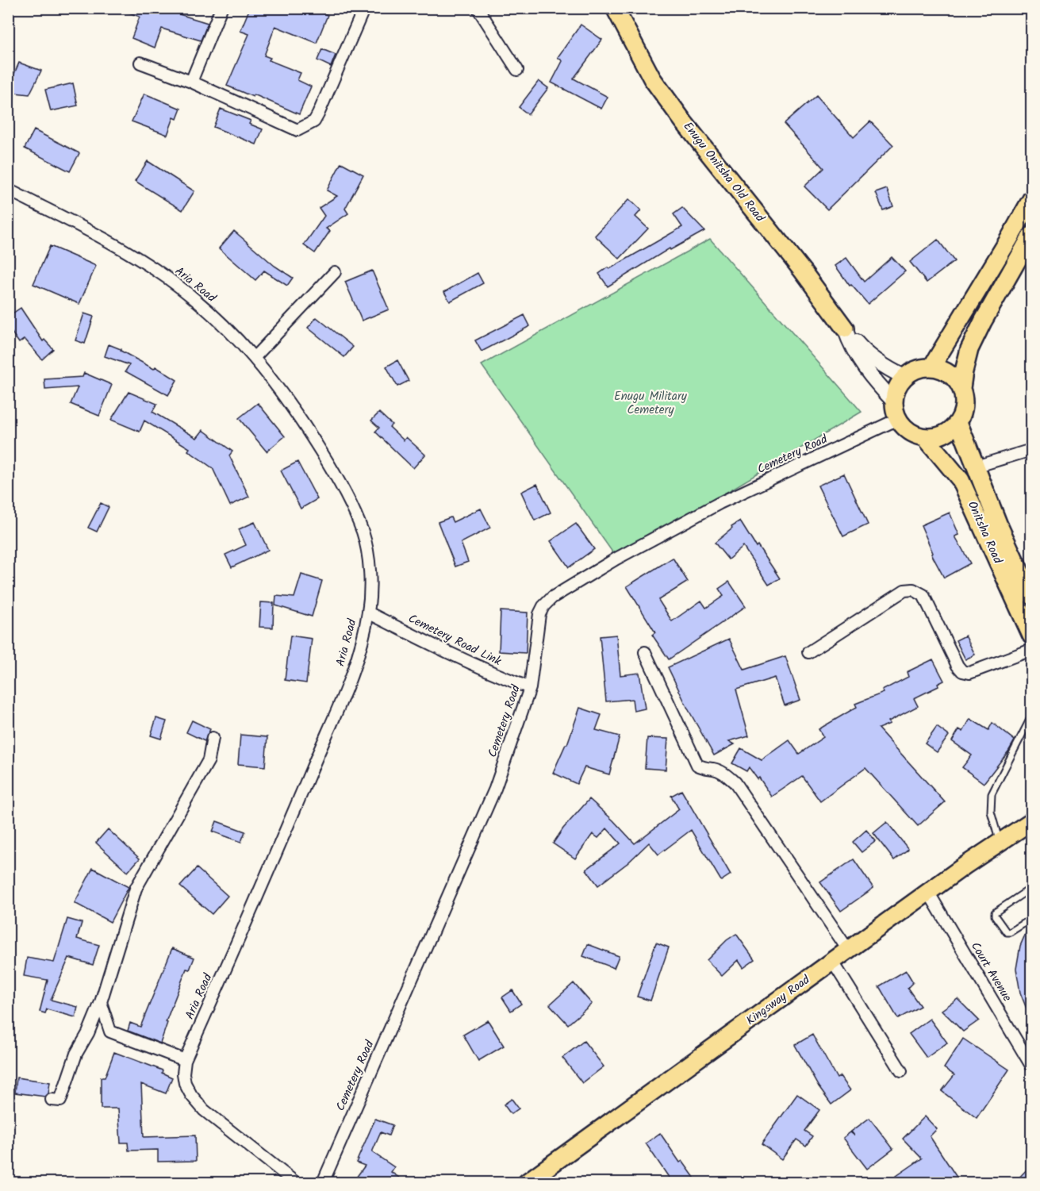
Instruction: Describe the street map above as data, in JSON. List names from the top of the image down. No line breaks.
{"streets":{"main road":["Enugu Onitsha Old Road","Onitsha Road","Kingsway Road"],"street":["Aria Road","Cemetery Road","Cemetery Road Link","Court Avenue"]},"crossings":[["Aria Road","Cemetery Road Link"],["Cemetery Road","Onitsha Road"],["Cemetery Road","Cemetery Road Link"],["Court Avenue","Kingsway Road"]],"parks":["Enugu Military Cemetery"]}
